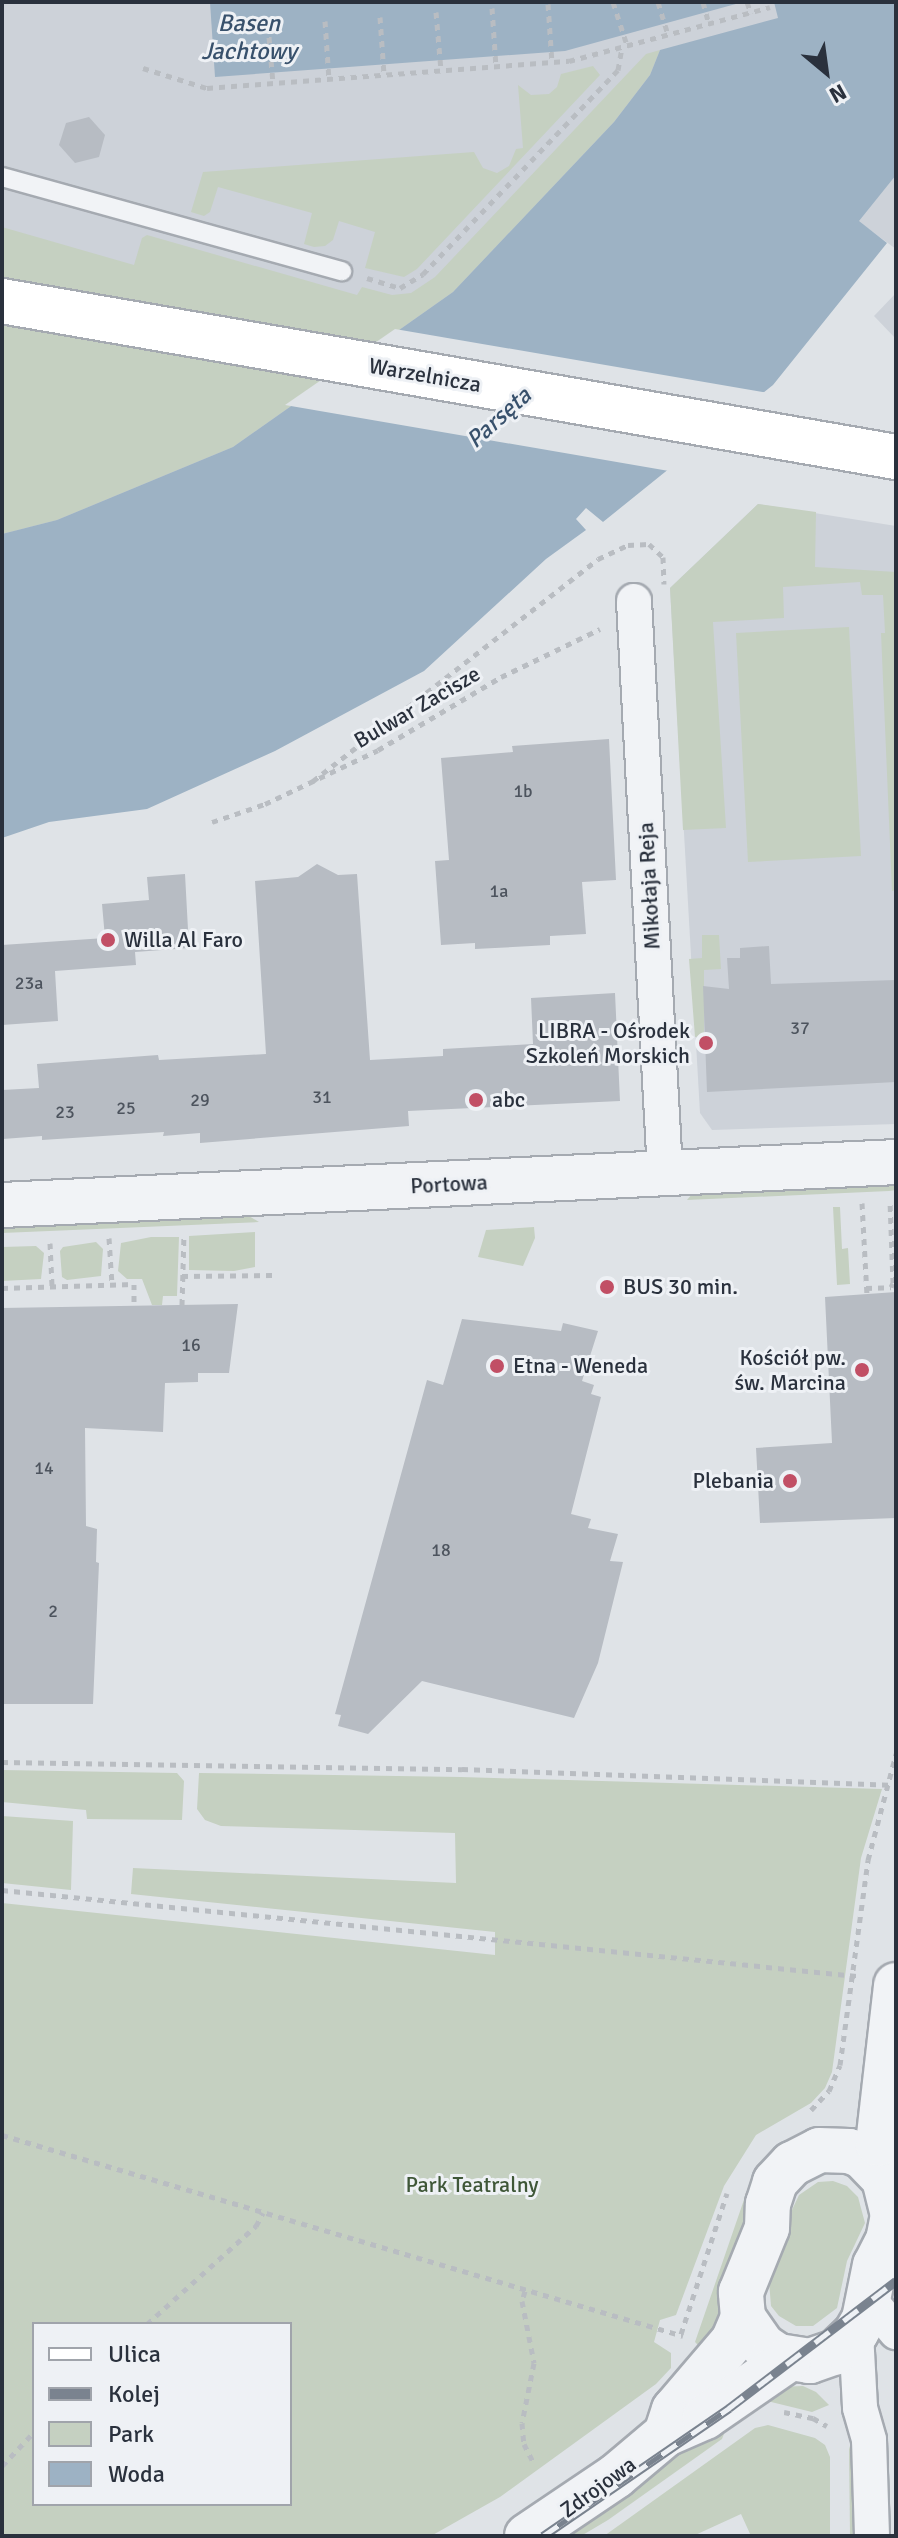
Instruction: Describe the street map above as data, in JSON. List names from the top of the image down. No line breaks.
{"streets":{"main road":["Warzelnicza"],"street":["Mikołaja Reja","Portowa","Zdrojowa"],"path":["Bulwar Zacisze"]},"crossings":[["Bulwar Zacisze","Mikołaja Reja"],["Mikołaja Reja","Portowa"]],"water":["Basen Jachtowy","Parsęta"],"parks":["Park Teatralny"],"places":["Willa Al Faro","LIBRA - Ośrodek Szkoleń Morskich","abc","BUS 30 min.","Etna - Weneda","Kościół pw. św. Marcina","Plebania"],"house_numbers":["1b","1a","23a","37","31","29","25","23","16","14","18","2"],"legend":["Ulica","Kolej","Park","Woda"],"north":"bottom right"}
